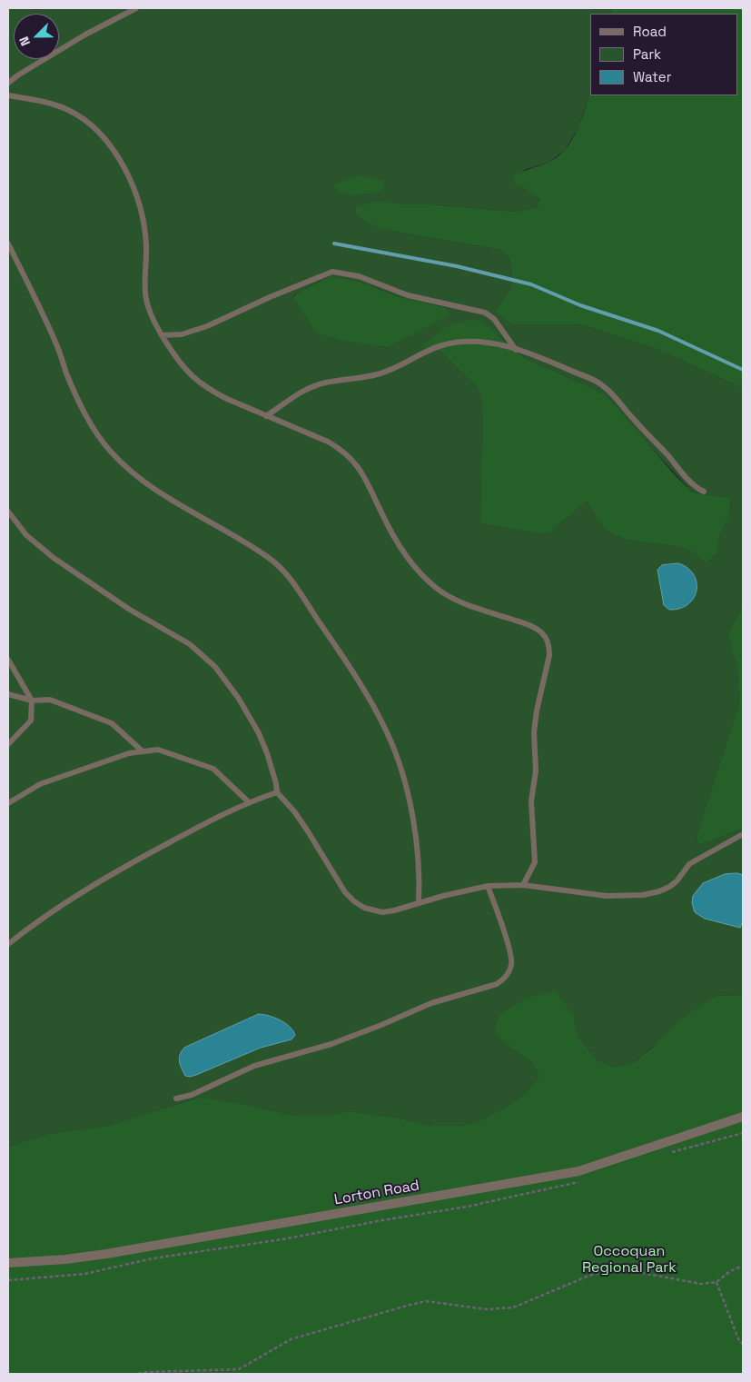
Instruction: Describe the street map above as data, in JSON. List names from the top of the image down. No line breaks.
{"streets":{"street":["Lorton Road"]},"parks":["Occoquan Regional Park"],"legend":["Road","Park","Water"],"north":"bottom left"}
